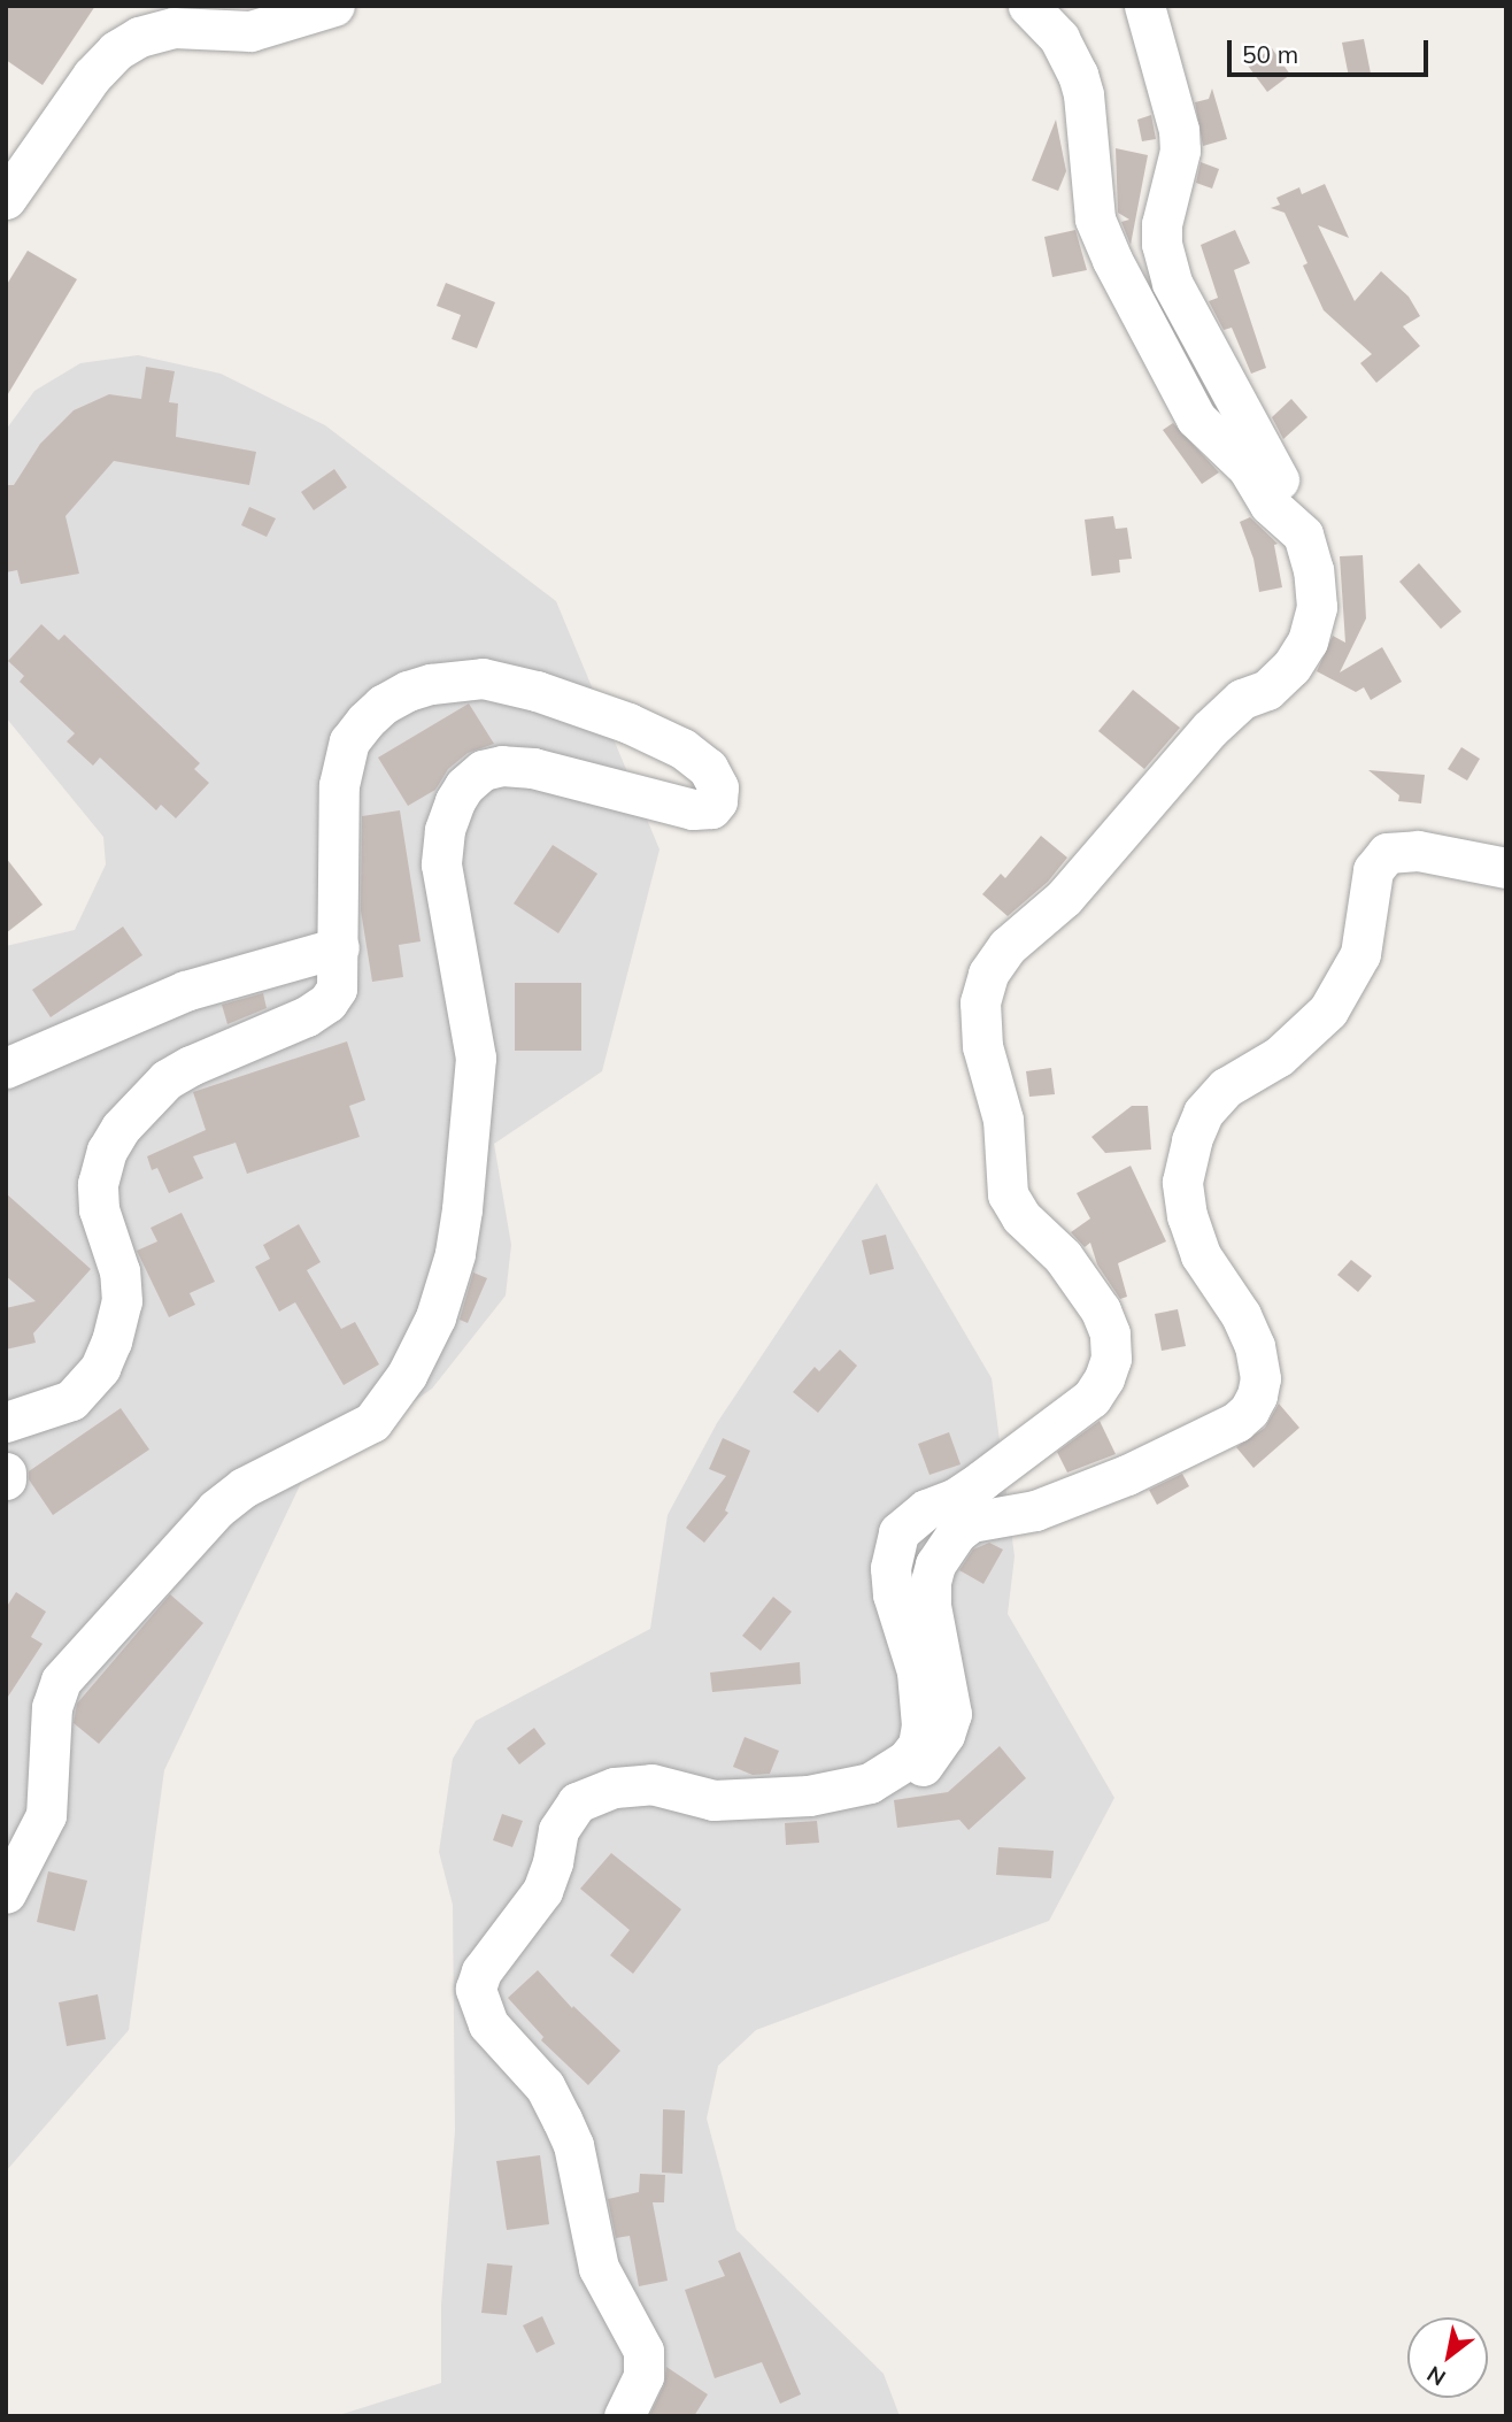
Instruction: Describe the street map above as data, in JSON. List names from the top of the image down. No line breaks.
{"scale_bar":"50 m","north":"bottom left"}
